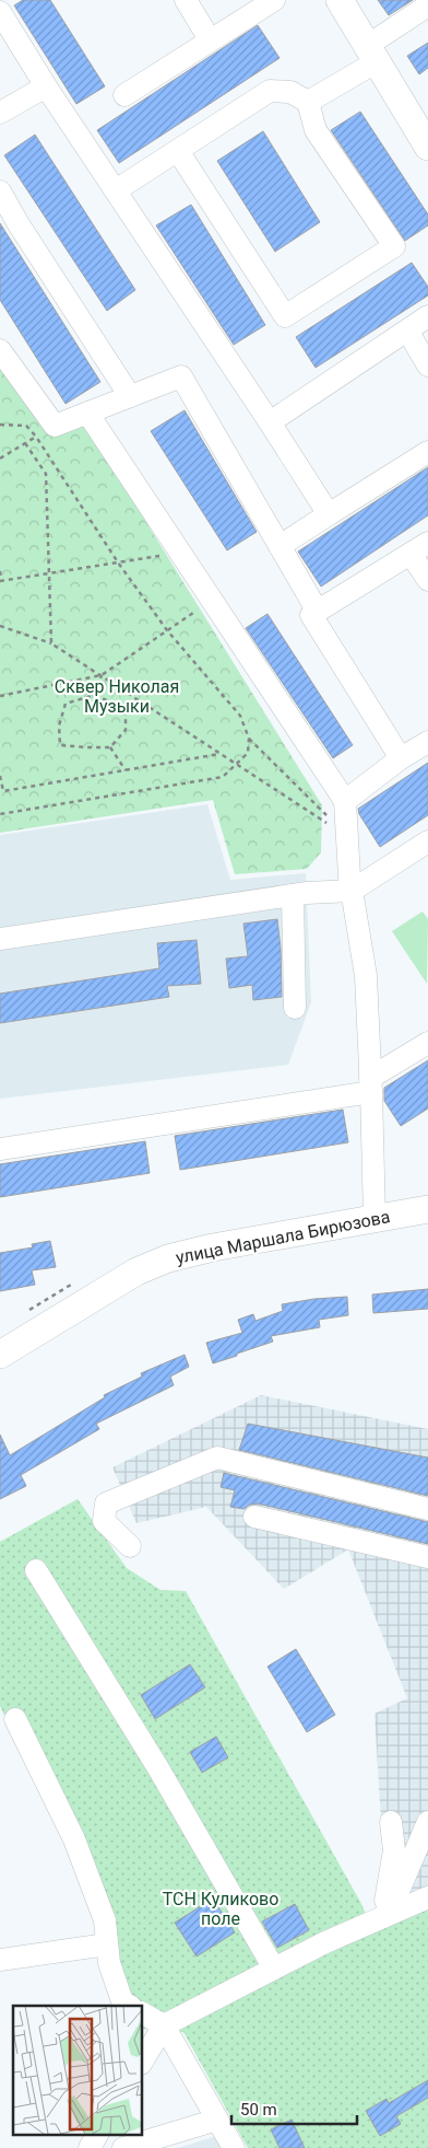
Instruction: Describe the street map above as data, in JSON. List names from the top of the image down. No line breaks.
{"streets":{"main road":["улица Маршала Бирюзова"]},"parks":["Сквер Николая Музыки","ТСН Куликово поле"],"scale_bar":"50 m"}
